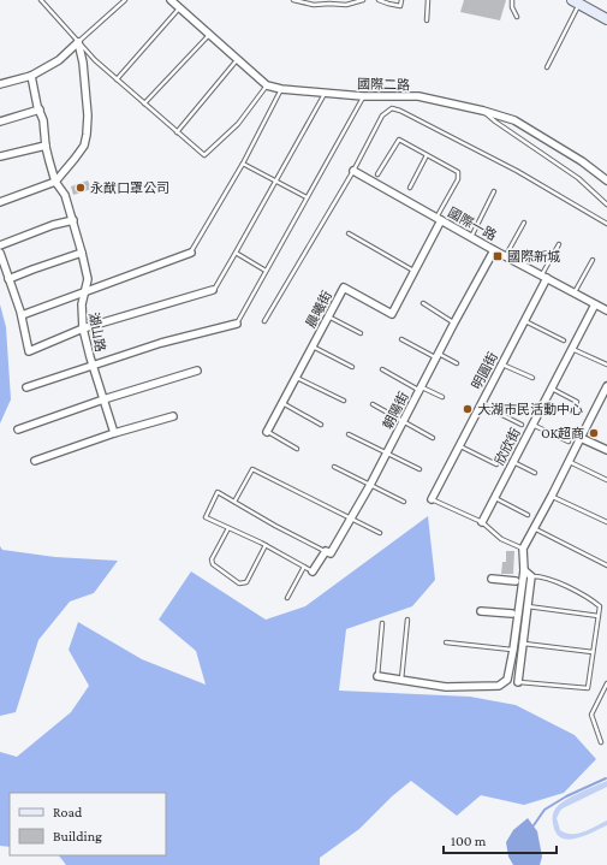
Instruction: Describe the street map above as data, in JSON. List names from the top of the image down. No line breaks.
{"streets":{"street":["國際二路","國際一路","晨曦街","湖山路","明圓街","朝陽街","欣欣街"]},"crossings":[["國際一路","晨曦街"],["國際一路","明圓街"],["國際一路","朝陽街"],["國際一路","欣欣街"]],"places":{"other":["永猷口罩公司","大湖市民活動中心","OK超商"],"transit":["國際新城"]},"legend":["Road","Building"],"scale_bar":"100 m"}
